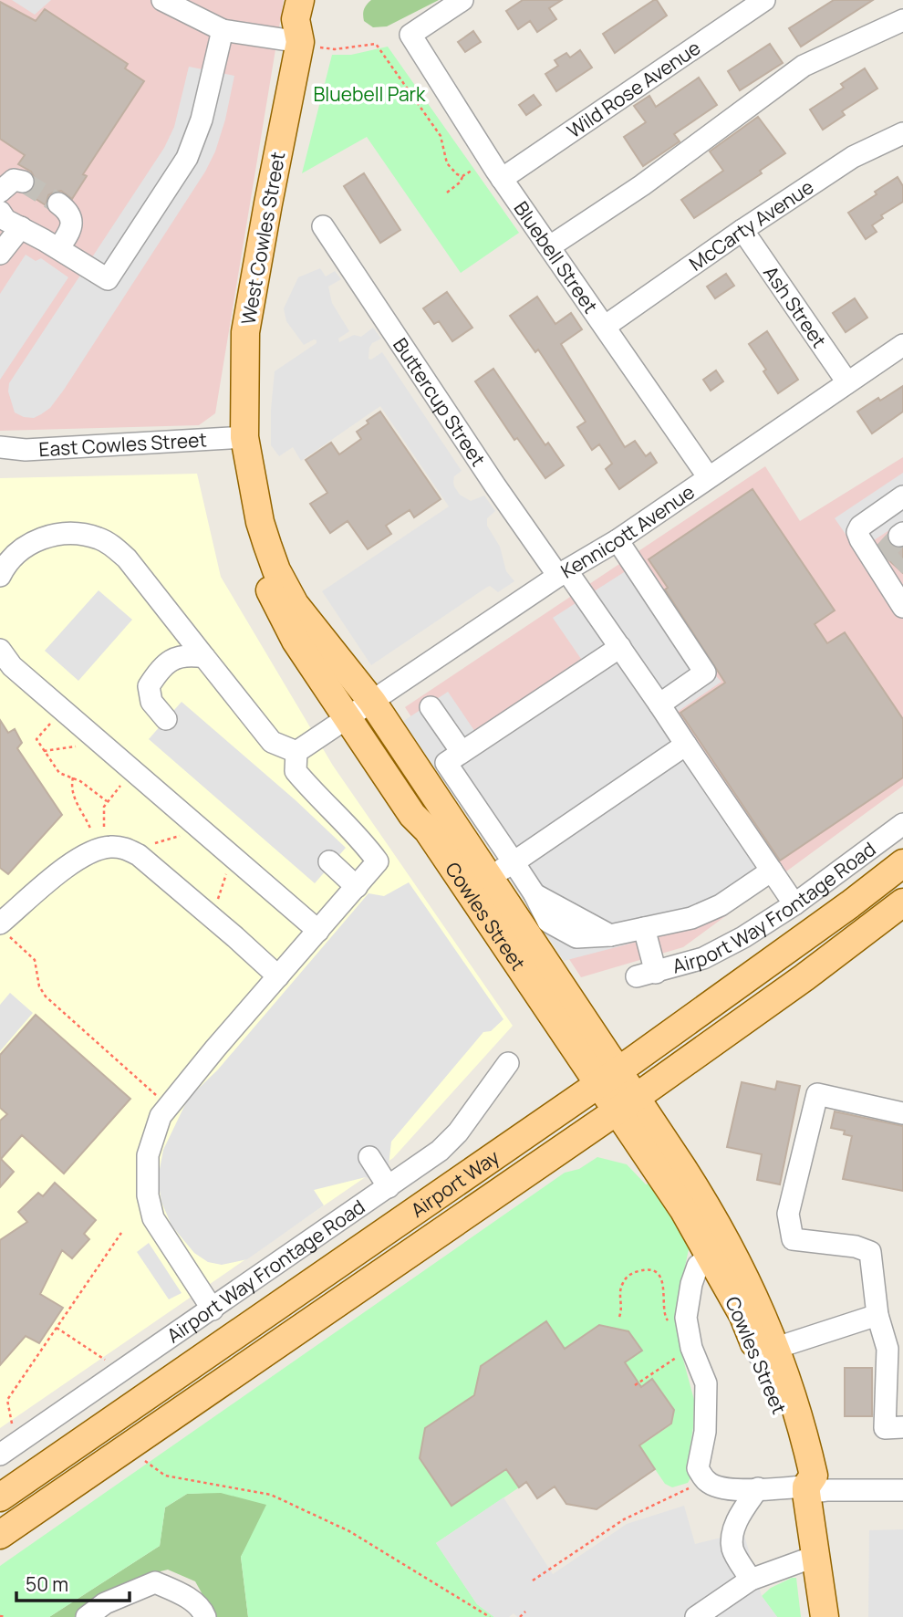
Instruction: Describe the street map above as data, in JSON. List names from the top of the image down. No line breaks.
{"streets":{"main road":["West Cowles Street","Cowles Street","Airport Way"],"street":["Wild Rose Avenue","McCarty Avenue","Bluebell Street","Ash Street","Buttercup Street","East Cowles Street","Kennicott Avenue","Airport Way Frontage Road"]},"crossings":[["Wild Rose Avenue","Bluebell Street"],["McCarty Avenue","Bluebell Street"],["McCarty Avenue","Ash Street"],["West Cowles Street","East Cowles Street"],["West Cowles Street","Cowles Street"],["Bluebell Street","Kennicott Avenue"],["Ash Street","Kennicott Avenue"],["Buttercup Street","Kennicott Avenue"],["Buttercup Street","Airport Way Frontage Road"],["East Cowles Street","Cowles Street"],["Kennicott Avenue","Cowles Street"],["Cowles Street","Airport Way"]],"parks":["Bluebell Park"],"scale_bar":"50 m"}
